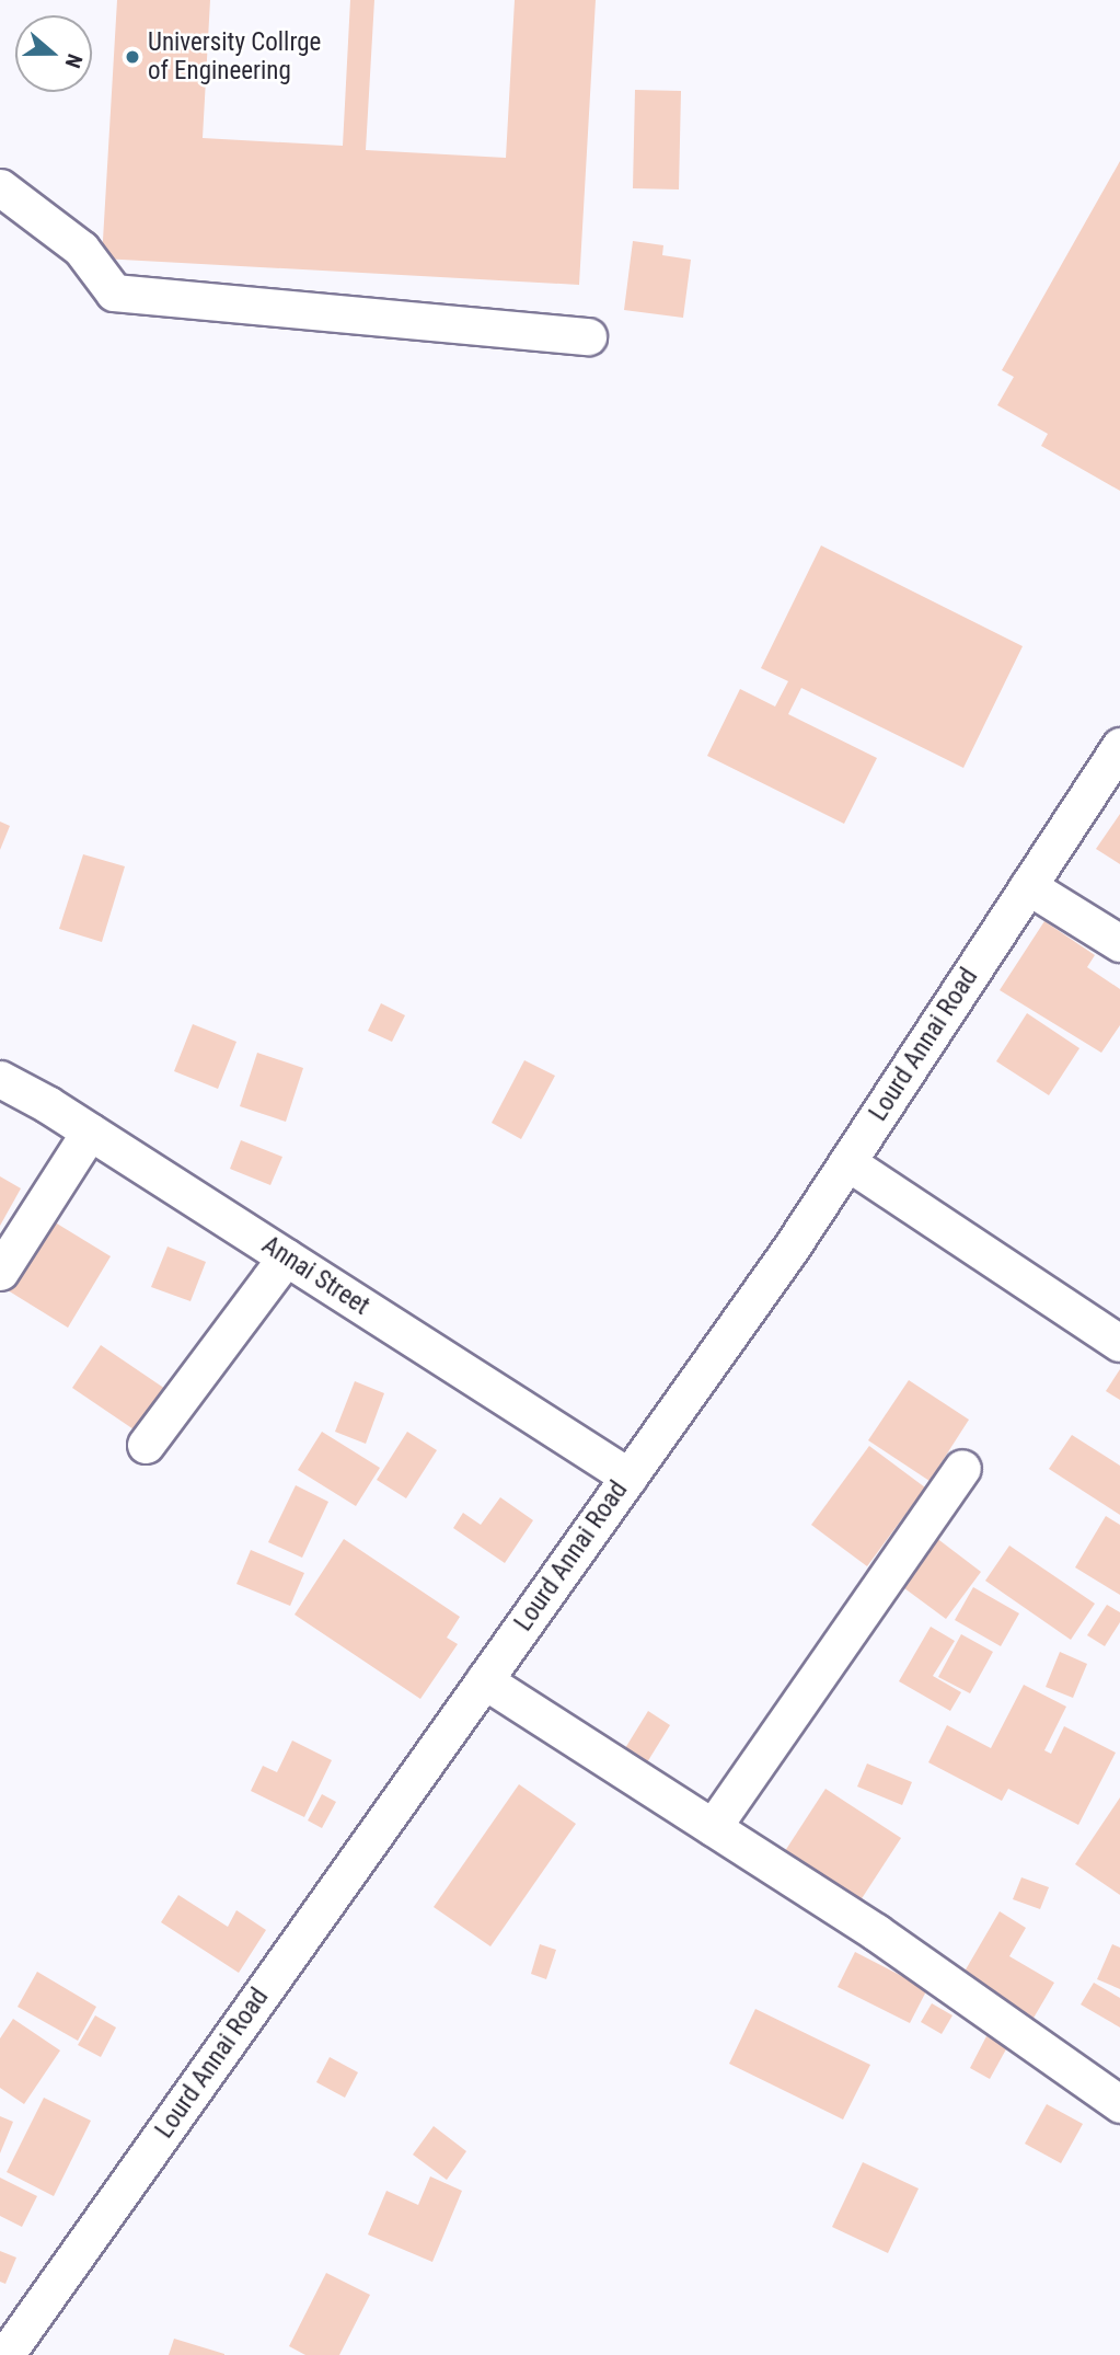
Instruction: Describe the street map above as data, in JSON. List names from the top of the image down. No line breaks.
{"streets":{"street":["Lourd Annai Road","Annai Street"]},"crossings":[["Lourd Annai Road","Annai Street"]],"places":["University Collrge of Engineering"],"north":"right"}
